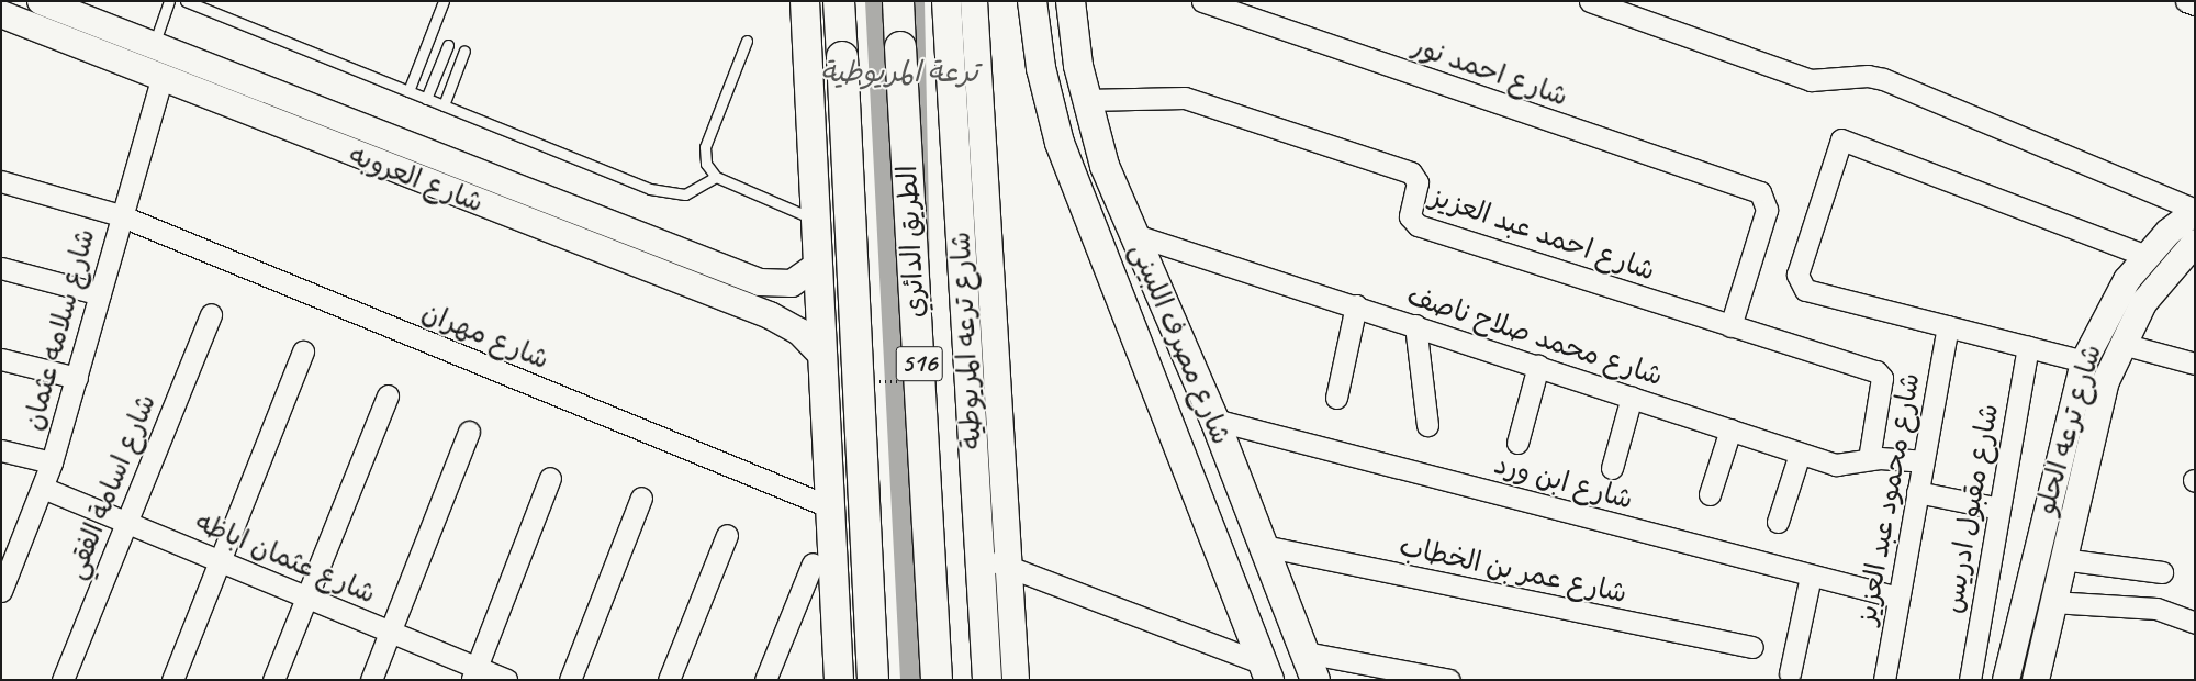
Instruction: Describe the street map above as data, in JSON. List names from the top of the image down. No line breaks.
{"streets":{"highway":["الطريق الدائري","516"],"main road":["شارع ترعه المريوطية","شارع مصرف اللبينى"],"street":["شارع احمد نور","شارع العروبه","شارع احمد عبد العزيز","شارع سلامه عثمان","شارع مهران","شارع محمد صلاح ناصف","شارع ترعه الحلو","شارع ابن ورد","شارع اسامة الفقي","شارع محمود عبد العزيز","شارع مقبول ادريس","شارع عثمان اباظه","شارع عمر بن الخطاب"]},"crossings":[["شارع احمد نور","شارع احمد عبد العزيز"],["شارع العروبه","شارع سلامه عثمان"],["شارع احمد عبد العزيز","شارع محمد صلاح ناصف"],["شارع احمد عبد العزيز","شارع مصرف اللبينى"],["شارع سلامه عثمان","شارع مهران"],["شارع سلامه عثمان","شارع عثمان اباظه"],["شارع محمد صلاح ناصف","شارع مصرف اللبينى"],["شارع محمد صلاح ناصف","شارع محمود عبد العزيز"],["شارع مصرف اللبينى","شارع ابن ورد"],["شارع مصرف اللبينى","شارع عمر بن الخطاب"],["شارع ابن ورد","شارع محمود عبد العزيز"],["شارع اسامة الفقي","شارع عثمان اباظه"]],"water":["ترعة المريوطية"]}
